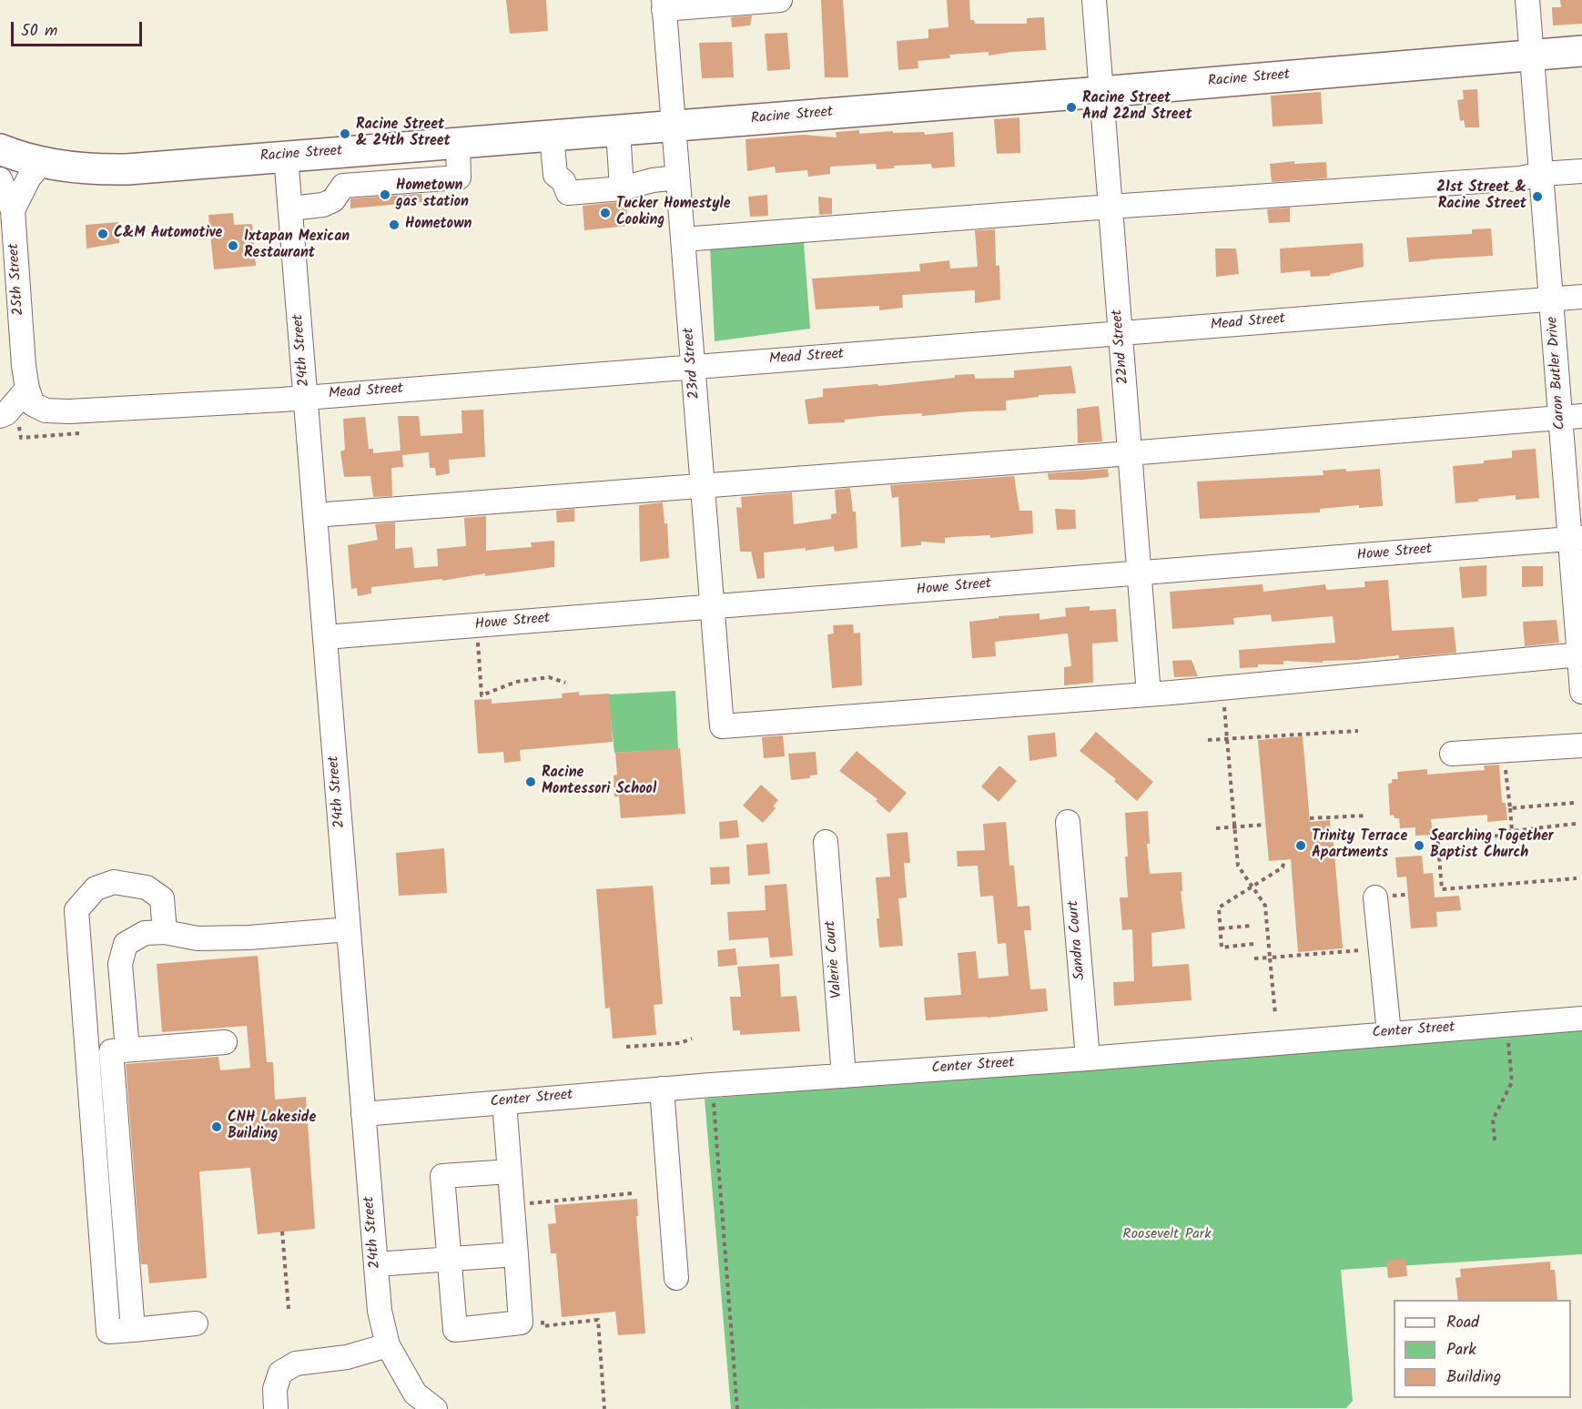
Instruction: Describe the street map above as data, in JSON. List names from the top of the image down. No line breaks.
{"streets":{"main road":["Racine Street"],"street":["25th Street","Mead Street","22nd Street","24th Street","23rd Street","Caron Butler Drive","Howe Street","Sandra Court","Valerie Court","Center Street"]},"crossings":[["Racine Street","22nd Street"],["Racine Street","24th Street"],["Racine Street","23rd Street"],["Racine Street","Caron Butler Drive"],["25th Street","Mead Street"],["Mead Street","22nd Street"],["Mead Street","24th Street"],["Mead Street","23rd Street"],["Mead Street","Caron Butler Drive"],["22nd Street","23rd Street"],["22nd Street","Howe Street"],["24th Street","Howe Street"],["24th Street","Center Street"],["23rd Street","Howe Street"],["Caron Butler Drive","Howe Street"],["Sandra Court","Center Street"],["Valerie Court","Center Street"]],"parks":["Roosevelt Park"],"places":["Racine Street And 22nd Street","Racine Street & 24th Street","Hometown gas station","21st Street & Racine Street","Tucker Homestyle Cooking","Hometown","C&M Automotive","Ixtapan Mexican Restaurant","Racine Montessori School","Trinity Terrace Apartments","Searching Together Baptist Church","CNH Lakeside Building"],"legend":["Road","Park","Building"],"scale_bar":"50 m"}
